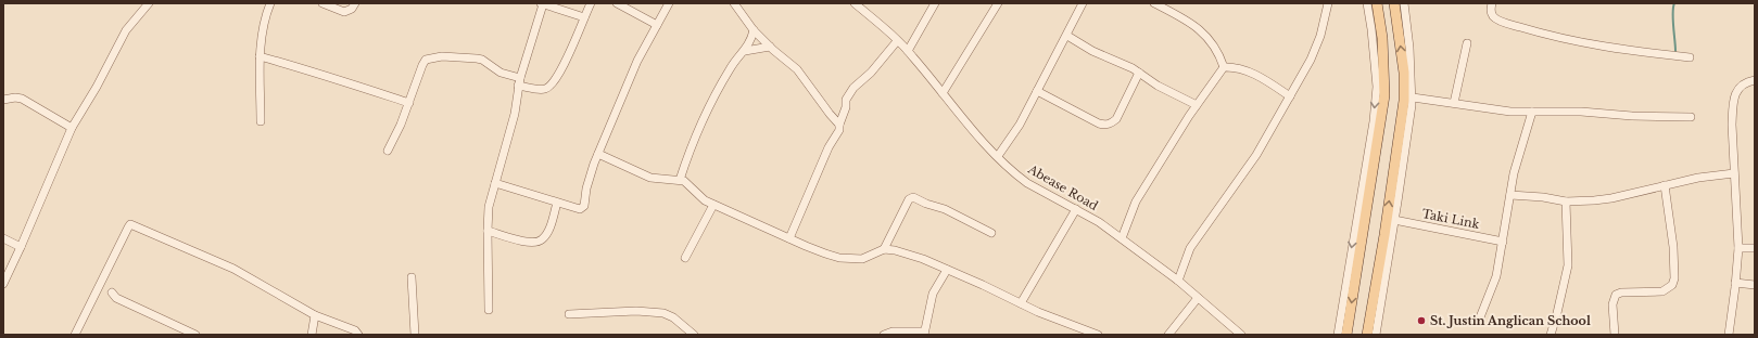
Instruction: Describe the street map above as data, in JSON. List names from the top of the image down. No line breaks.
{"streets":{"street":["Abease Road","Taki Link"]},"places":["St. Justin Anglican School"]}
